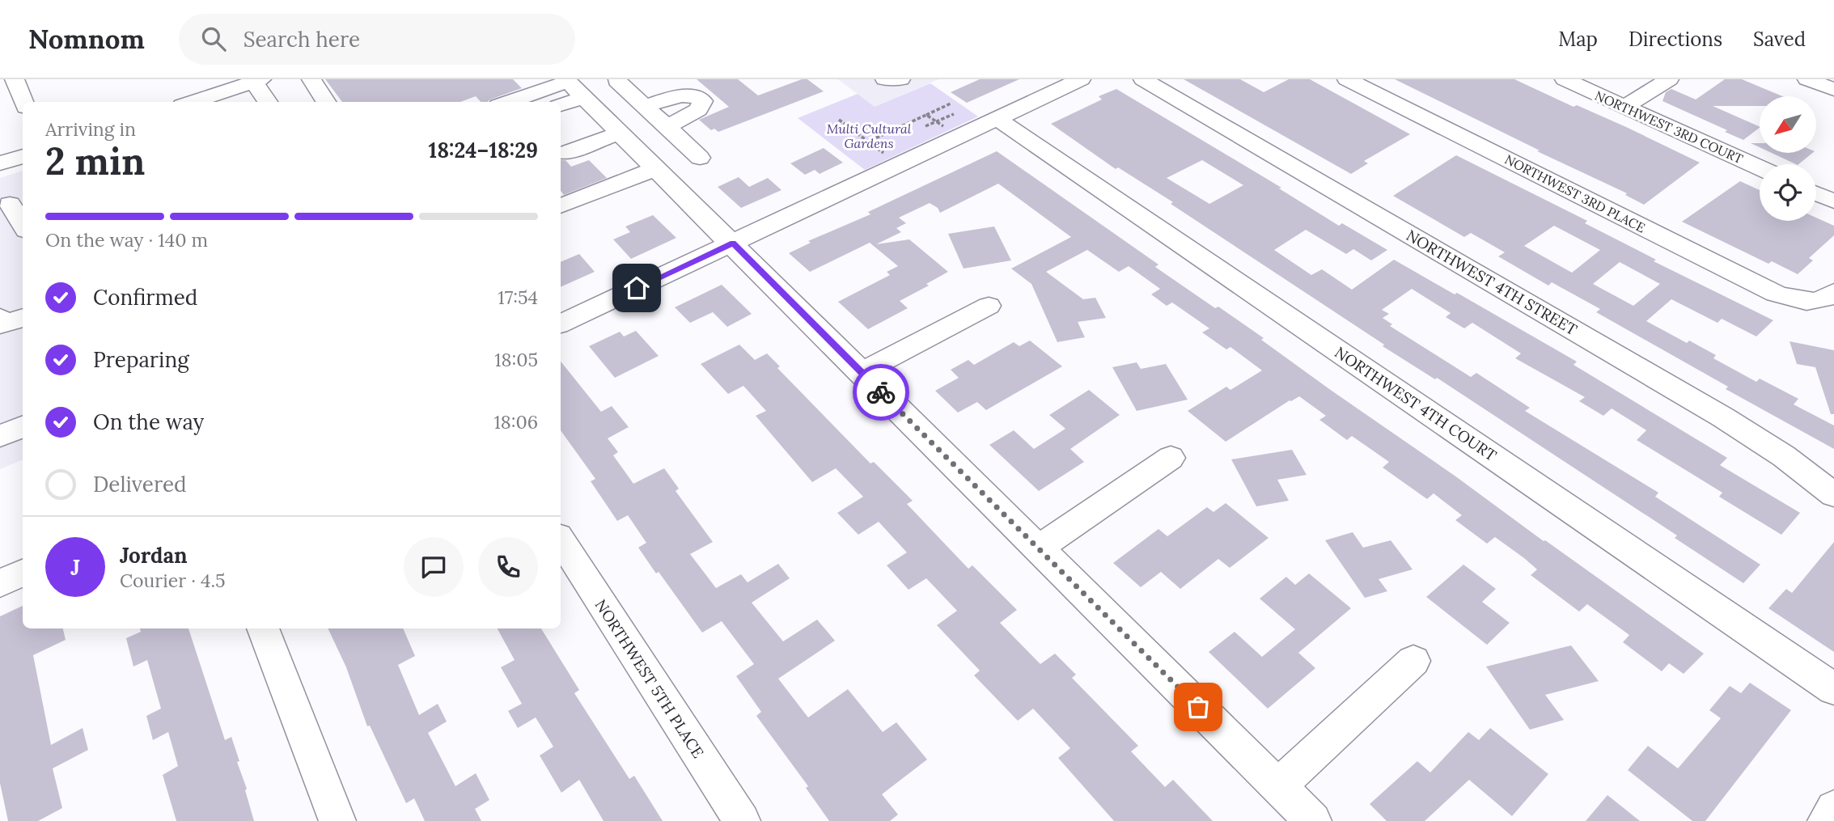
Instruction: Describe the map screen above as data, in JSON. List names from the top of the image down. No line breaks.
{"streets":{"street":["NORTHWEST 3RD COURT","NORTHWEST 3RD PLACE","NORTHWEST 4TH STREET","NORTHWEST 4TH COURT","NORTHWEST 5TH PLACE"]},"parks":["Multi Cultural Gardens"],"north":"bottom left","page":{"header":"Nomnom","search":"Search here","nav":["Map","Directions","Saved"],"heading":["2 min","Arriving in","18:24–18:29"],"panel":["Jordan","Courier · 4.5"],"bar":"On the way · 140 m","list":[["Confirmed","17:54"],["Preparing","18:05"],["On the way","18:06"],"Delivered"],"round":"J"}}
